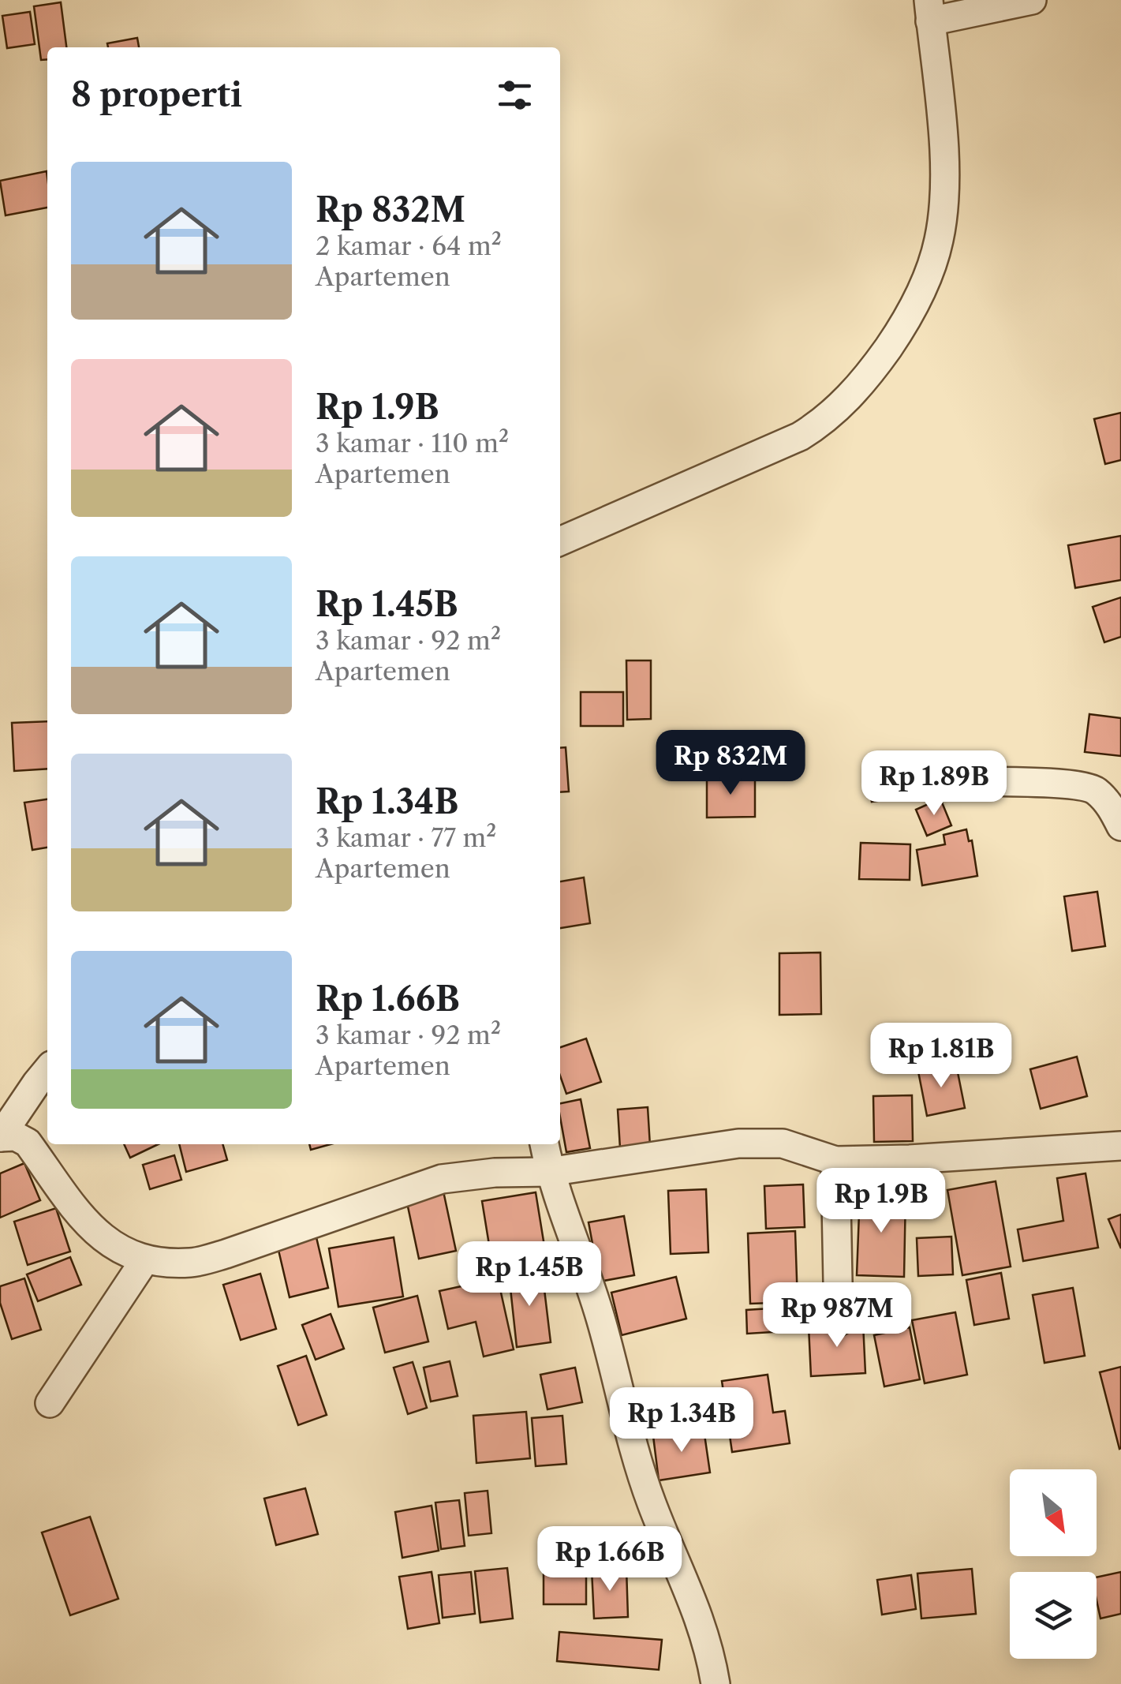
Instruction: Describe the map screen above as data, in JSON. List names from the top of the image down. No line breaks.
{"north":"bottom right","page":{"heading":"8 properti","list":[{"name":"Rp 832M","note":"2 kamar · 64 m² · Apartemen"},{"name":"Rp 1.9B","note":"3 kamar · 110 m² · Apartemen"},{"name":"Rp 1.45B","note":"3 kamar · 92 m² · Apartemen"},{"name":"Rp 1.34B","note":"3 kamar · 77 m² · Apartemen"},{"name":"Rp 1.66B","note":"3 kamar · 92 m² · Apartemen"}],"price":["Rp 832M","Rp 1.89B","Rp 1.81B","Rp 1.9B","Rp 1.45B","Rp 987M","Rp 1.34B","Rp 1.66B"]}}
